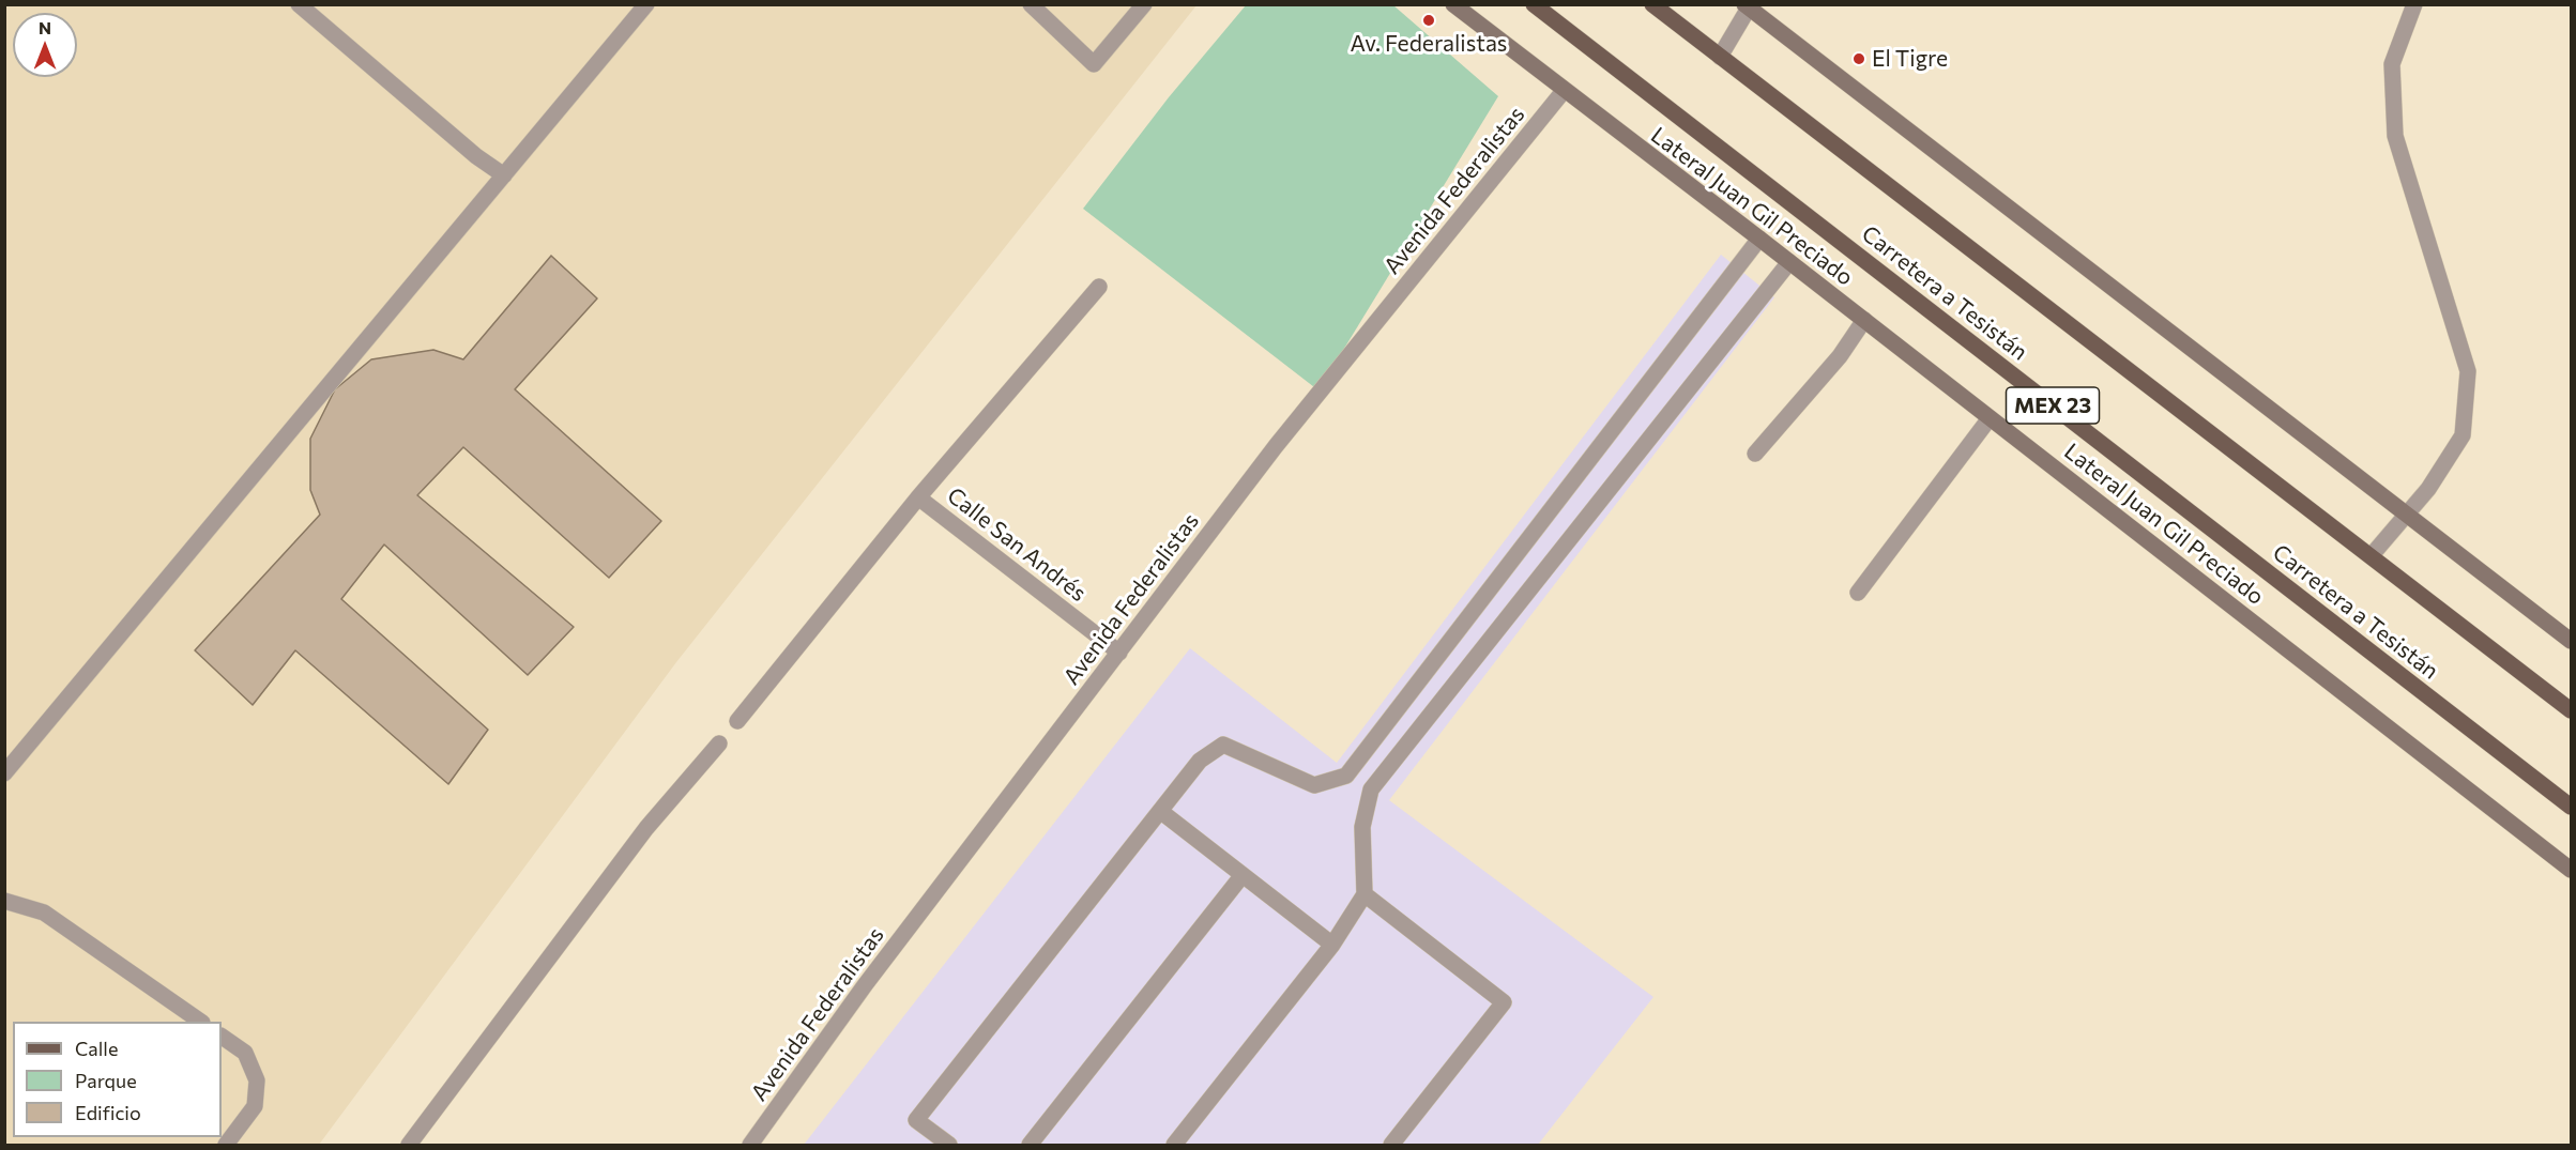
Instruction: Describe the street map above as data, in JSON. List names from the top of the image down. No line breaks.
{"streets":{"main road":["Lateral Juan Gil Preciado","Carretera a Tesistán","MEX 23"],"street":["Avenida Federalistas","Calle San Andrés"]},"crossings":[["Avenida Federalistas","Lateral Juan Gil Preciado"],["Avenida Federalistas","Calle San Andrés"]],"places":["Av. Federalistas","El Tigre"],"legend":["Calle","Parque","Edificio"],"north":"top"}
